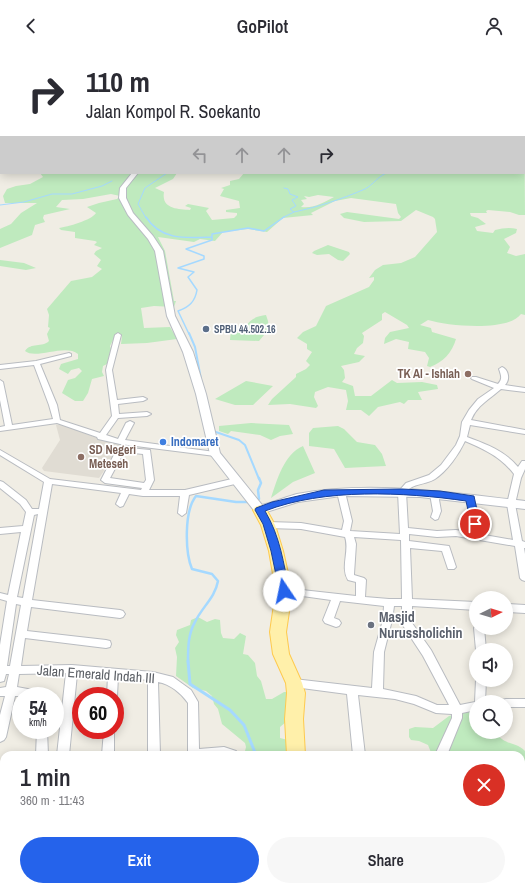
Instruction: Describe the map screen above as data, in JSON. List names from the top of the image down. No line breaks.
{"streets":{"street":["Jalan Emerald Indah III"]},"places":["SPBU 44.502.16","TK Al - Ishlah","Indomaret","SD Negeri Meteseh","Masjid Nurussholichin"],"north":"right","page":{"header":"GoPilot","turn":["110 m","Jalan Kompol R. Soekanto"],"speed":"54 km/h","limit":"60","heading":["1 min","360 m · 11:43"],"buttons":["Exit","Share"]}}
